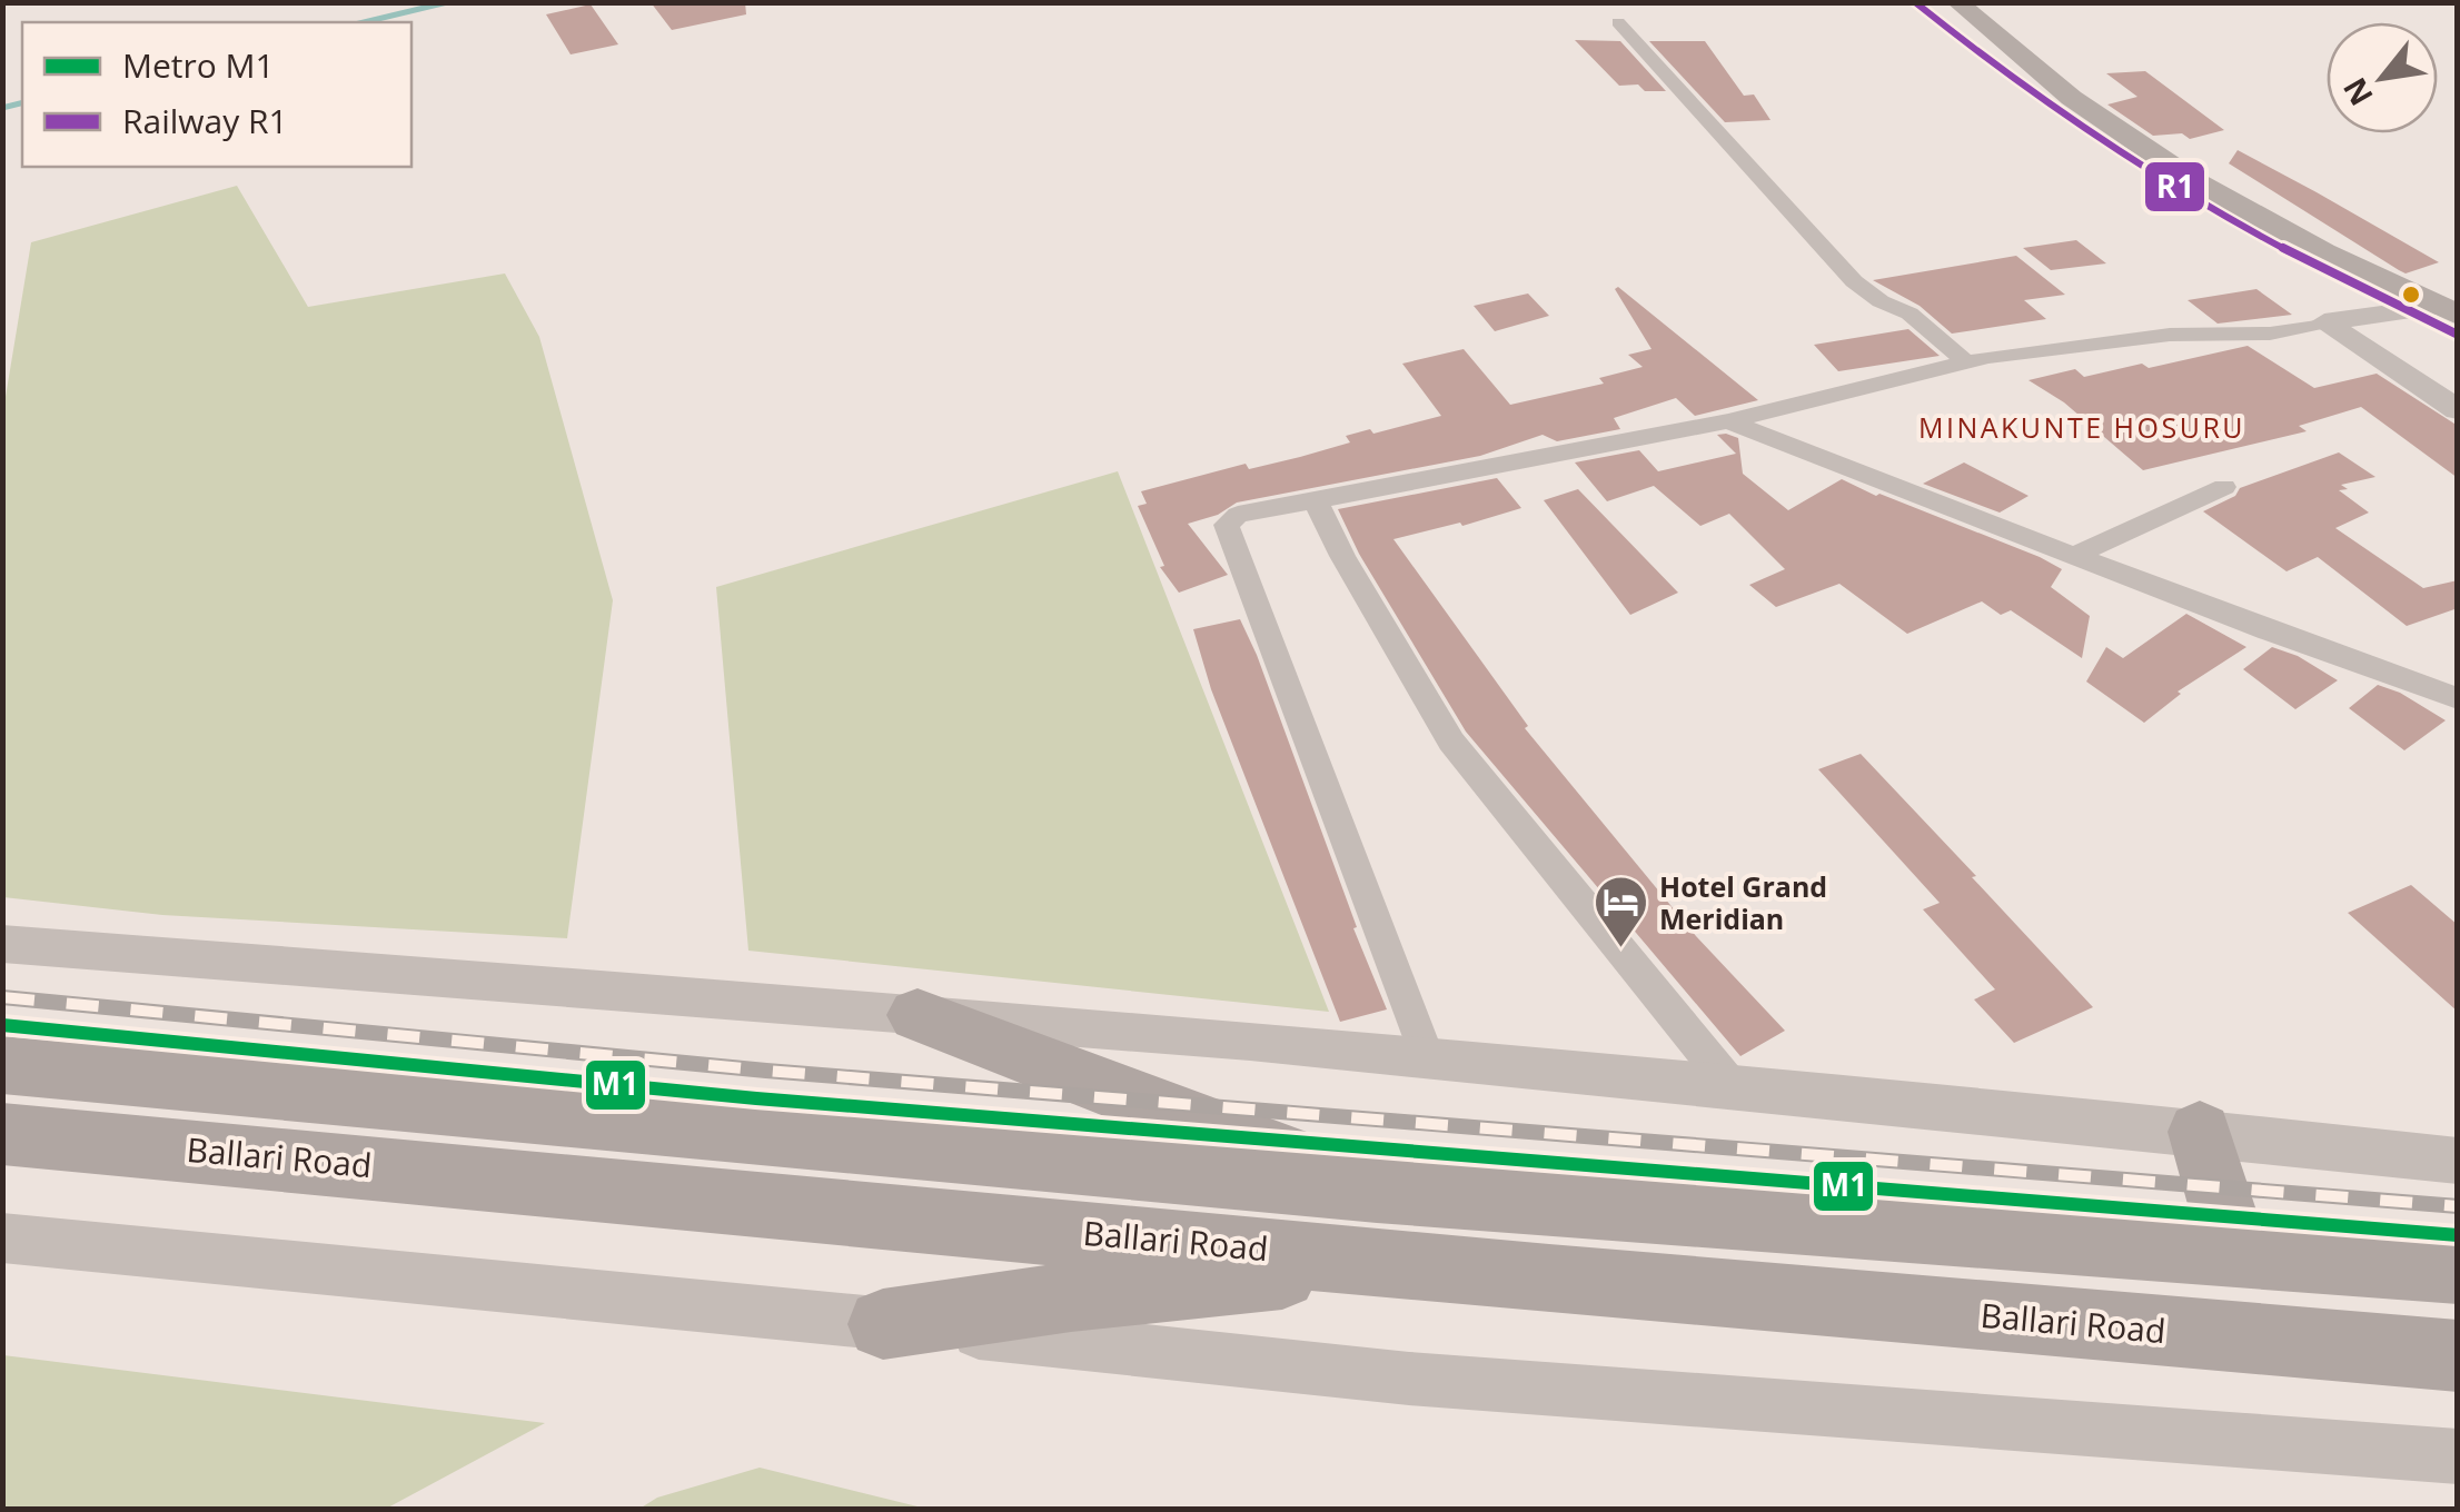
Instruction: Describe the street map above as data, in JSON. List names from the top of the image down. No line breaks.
{"streets":{"highway":["Ballari Road"]},"districts":["MINAKUNTE HOSURU"],"places":{"hotel":["Hotel Grand Meridian"]},"lines":["rail line R1","metro line M1"],"legend":["Metro M1","Railway R1"],"north":"bottom left"}
